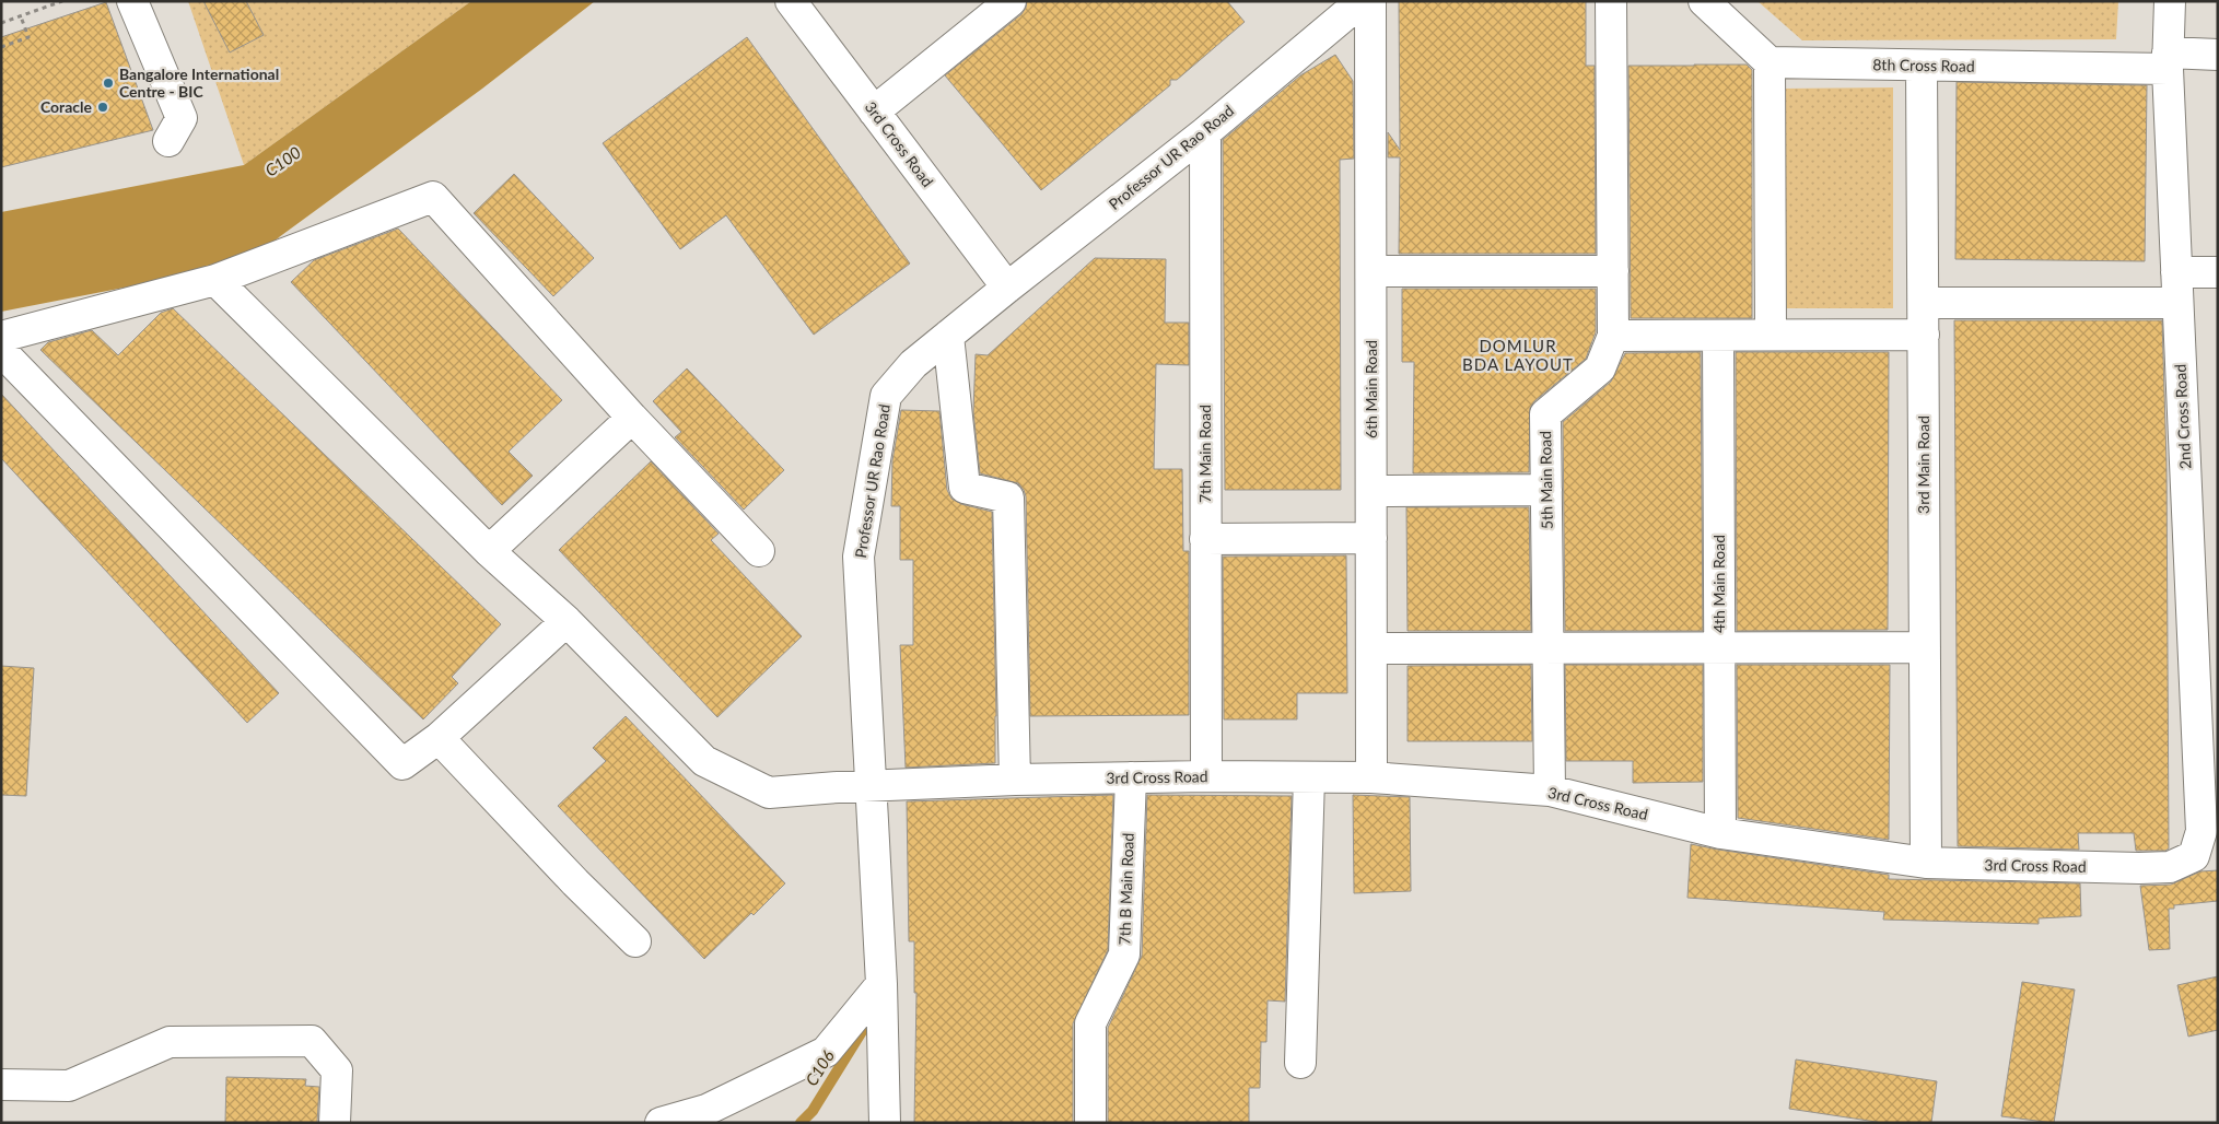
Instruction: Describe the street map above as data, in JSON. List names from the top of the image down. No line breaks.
{"streets":{"street":["8th Cross Road","3rd Cross Road","Professor UR Rao Road","6th Main Road","2nd Cross Road","7th Main Road","3rd Main Road","5th Main Road","4th Main Road","7th B Main Road"]},"crossings":[["8th Cross Road","2nd Cross Road"],["8th Cross Road","3rd Main Road"],["3rd Cross Road","Professor UR Rao Road"],["3rd Cross Road","6th Main Road"],["3rd Cross Road","2nd Cross Road"],["3rd Cross Road","7th Main Road"],["3rd Cross Road","3rd Main Road"],["3rd Cross Road","5th Main Road"],["3rd Cross Road","4th Main Road"],["3rd Cross Road","7th B Main Road"],["Professor UR Rao Road","7th Main Road"]],"districts":["DOMLUR BDA LAYOUT"],"water":["C100","C106"],"places":["Bangalore International Centre - BIC","Coracle"]}
